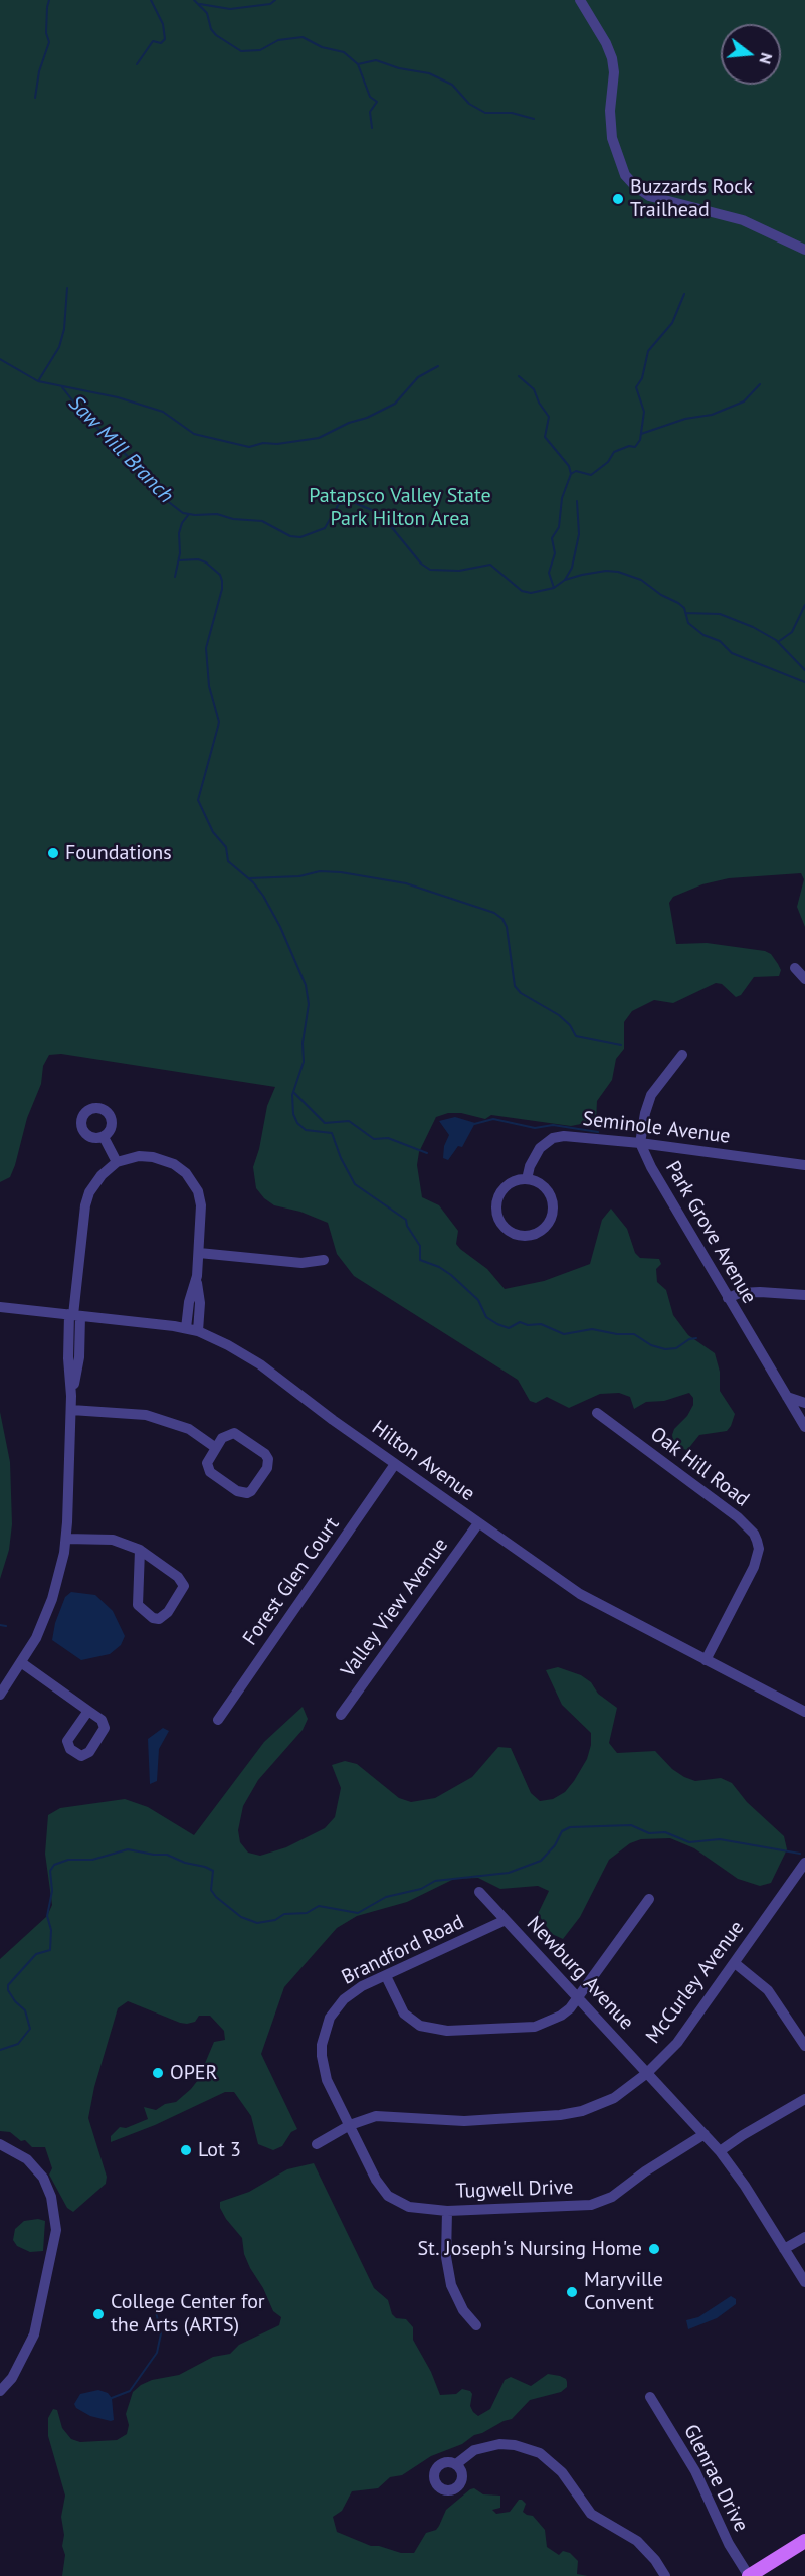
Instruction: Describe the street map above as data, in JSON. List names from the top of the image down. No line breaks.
{"streets":{"street":["Seminole Avenue","Park Grove Avenue","Hilton Avenue","Oak Hill Road","Forest Glen Court","Valley View Avenue","Brandford Road","Newburg Avenue","McCurley Avenue","Tugwell Drive","Glenrae Drive"]},"crossings":[["Seminole Avenue","Park Grove Avenue"],["Hilton Avenue","Oak Hill Road"],["Hilton Avenue","Forest Glen Court"],["Hilton Avenue","Valley View Avenue"],["Brandford Road","Newburg Avenue"],["Brandford Road","McCurley Avenue"],["Brandford Road","Tugwell Drive"],["Newburg Avenue","McCurley Avenue"],["Newburg Avenue","Tugwell Drive"],["McCurley Avenue","Tugwell Drive"]],"water":["Saw Mill Branch"],"parks":["Patapsco Valley State Park Hilton Area"],"places":["Buzzards Rock Trailhead","Foundations","OPER","Lot 3","St. Joseph's Nursing Home","Maryville Convent","College Center for the Arts (ARTS)"],"north":"right"}
